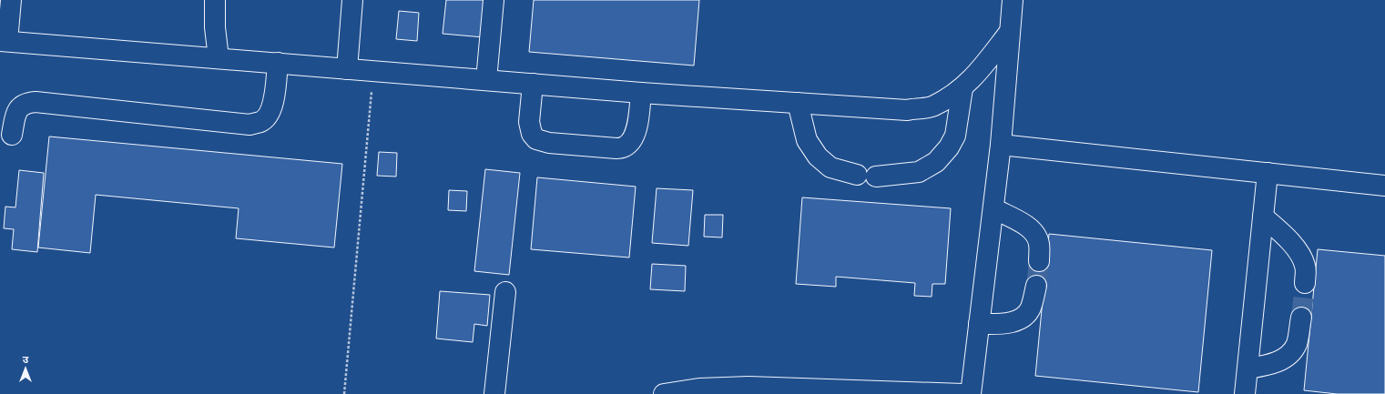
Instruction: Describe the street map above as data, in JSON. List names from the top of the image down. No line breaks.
{"north":"top"}
